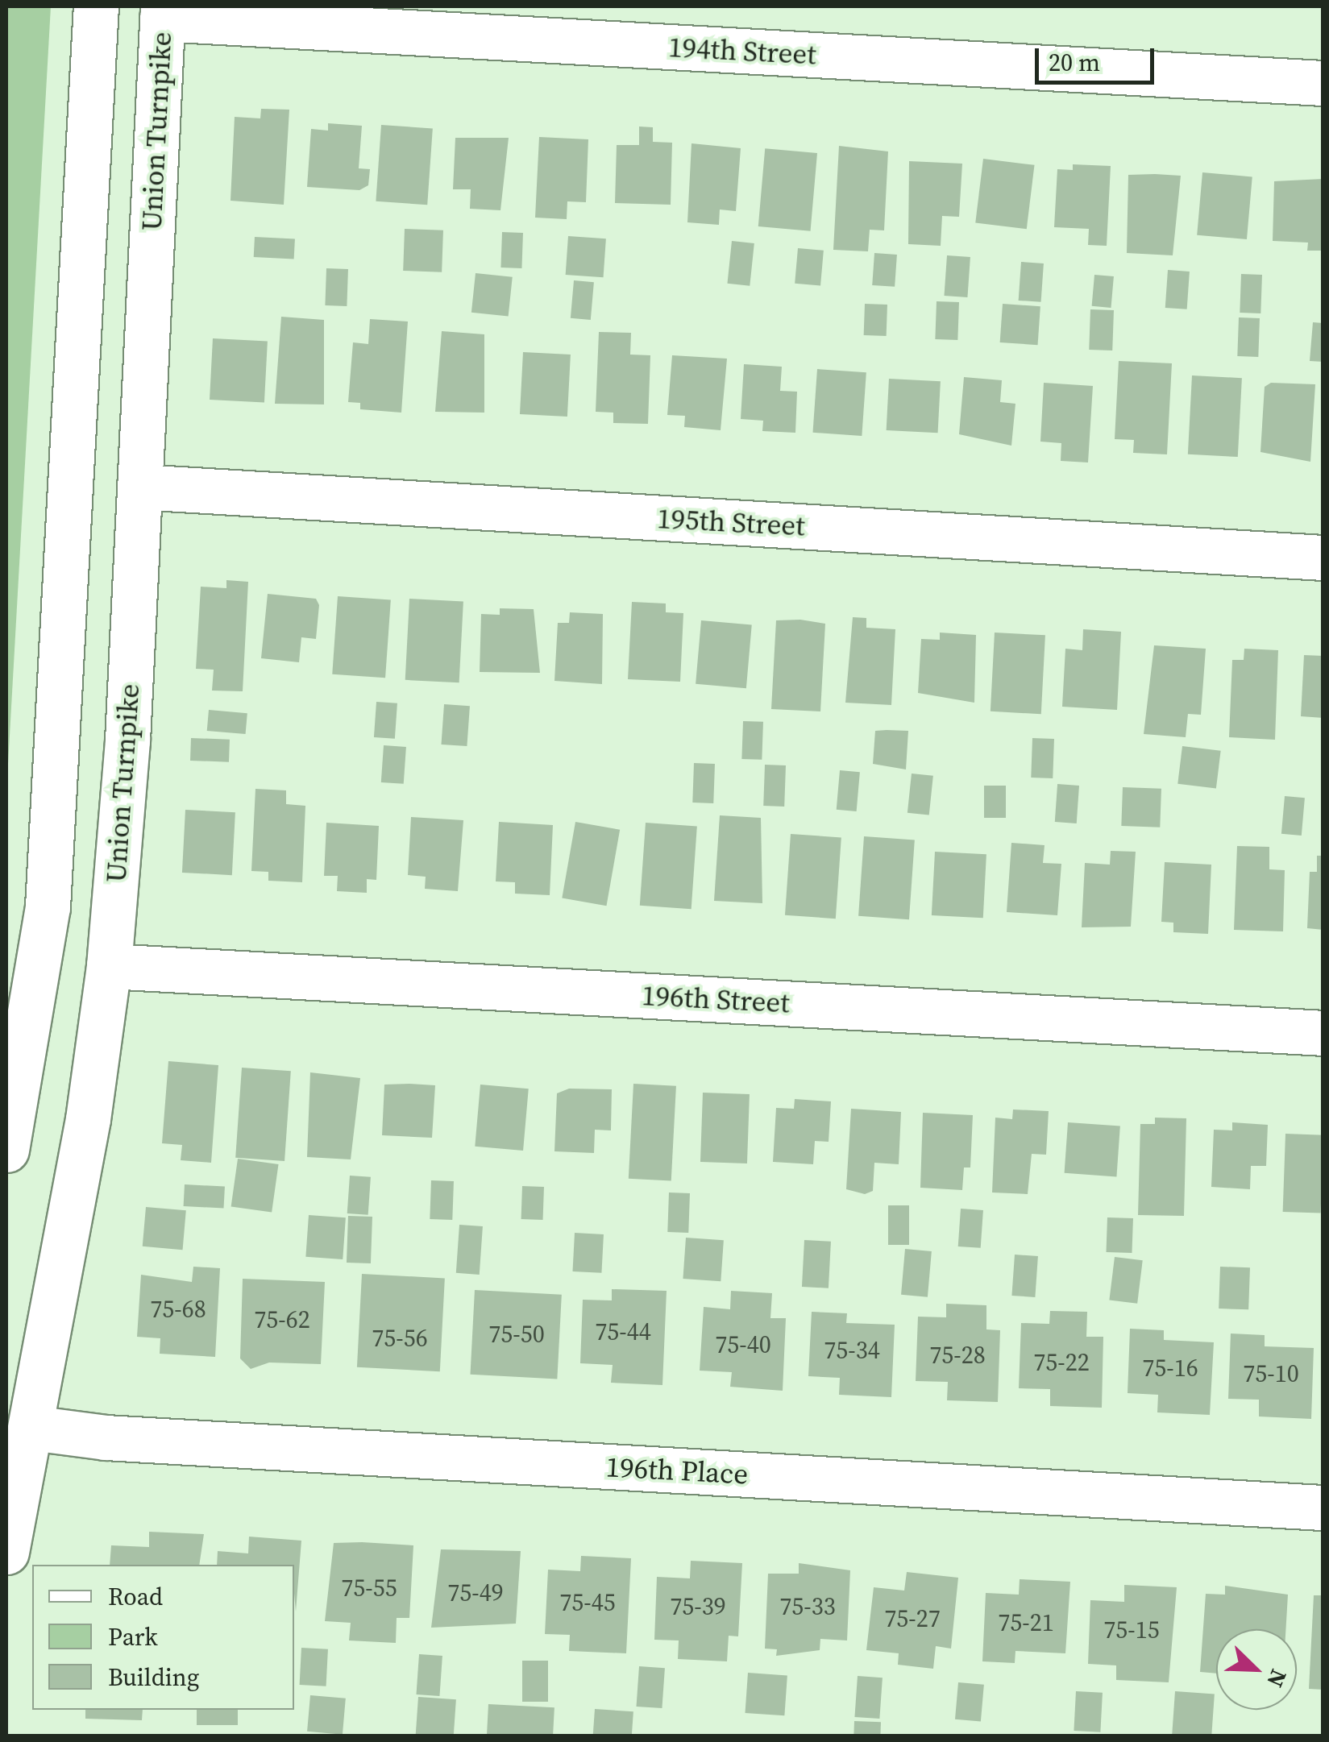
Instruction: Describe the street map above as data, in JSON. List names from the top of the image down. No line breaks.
{"streets":{"street":["194th Street","Union Turnpike","195th Street","196th Street","196th Place"]},"crossings":[["194th Street","Union Turnpike"],["Union Turnpike","195th Street"],["Union Turnpike","196th Street"],["Union Turnpike","196th Place"]],"house_numbers":["75-68","75-62","75-44","75-50","75-56","75-40","75-34","75-28","75-22","75-16","75-10","75-55","75-49","75-45","75-39","75-33","75-27","75-21","75-15"],"legend":["Road","Park","Building"],"scale_bar":"20 m","north":"bottom right"}
